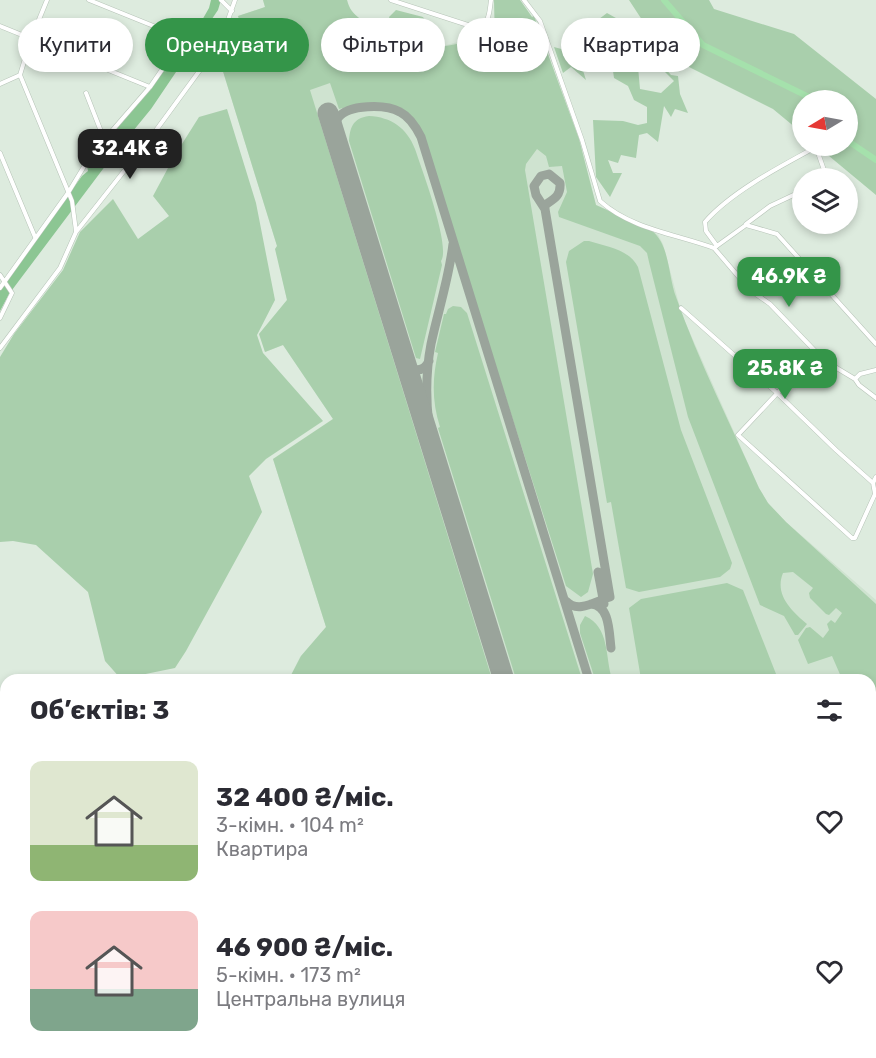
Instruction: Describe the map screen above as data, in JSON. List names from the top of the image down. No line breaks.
{"north":"left","page":{"chip":["Купити","Орендувати","Фільтри","Нове","Квартира"],"price":["32.4K ₴","46.9K ₴","25.8K ₴"],"heading":"Об’єктів: 3","list":[{"name":"32 400 ₴/міс.","note":"3-кімн. · 104 m² · Квартира"},{"name":"46 900 ₴/міс.","note":"5-кімн. · 173 m² · Центральна вулиця"}]}}
